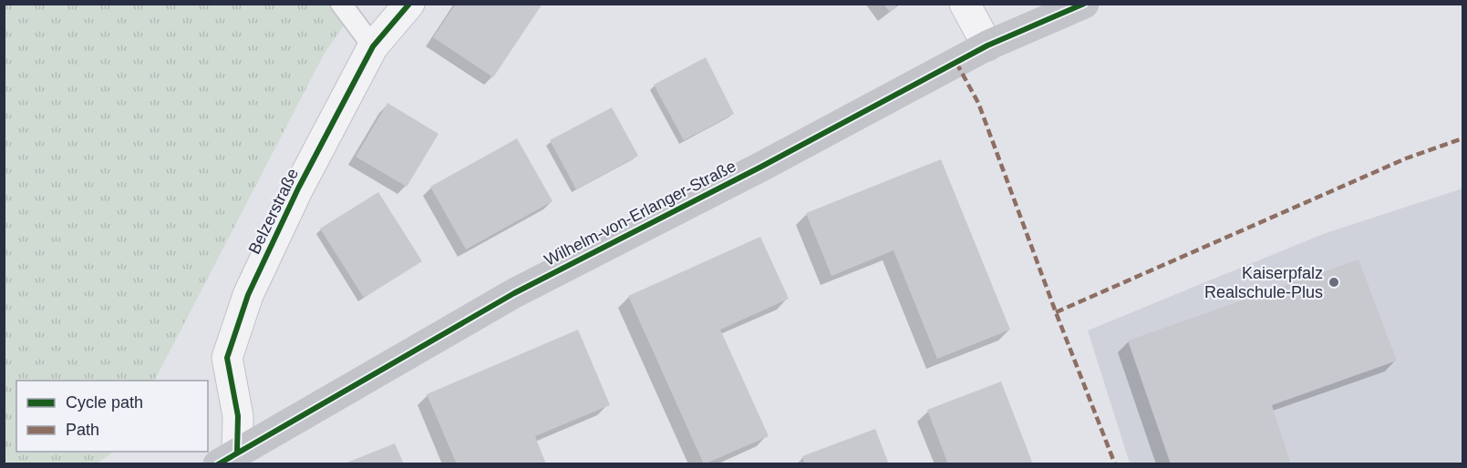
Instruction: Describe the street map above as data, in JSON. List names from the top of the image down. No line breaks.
{"streets":{"main road":["Wilhelm-von-Erlanger-Straße"],"street":["Belzerstraße"]},"crossings":[["Belzerstraße","Wilhelm-von-Erlanger-Straße"]],"places":["Kaiserpfalz Realschule-Plus"],"legend":["Cycle path","Path"]}
